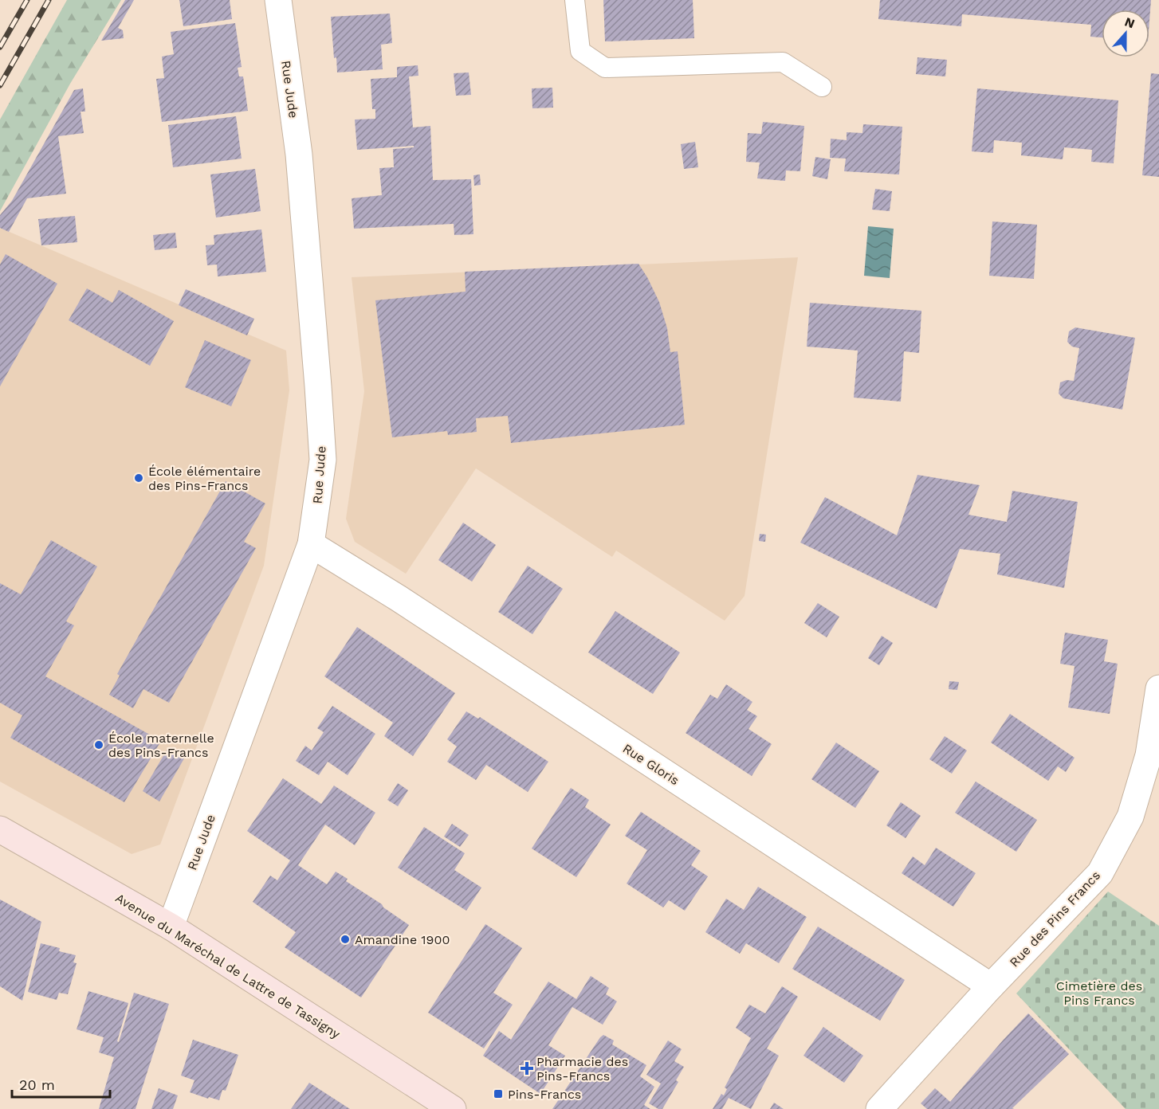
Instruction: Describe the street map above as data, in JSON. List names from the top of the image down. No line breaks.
{"streets":{"main road":["Avenue du Maréchal de Lattre de Tassigny"],"street":["Rue Jude","Rue Gloris","Rue des Pins Francs"]},"crossings":[["Rue Jude","Rue Gloris"],["Rue Jude","Avenue du Maréchal de Lattre de Tassigny"],["Rue Gloris","Rue des Pins Francs"]],"parks":["Cimetière des Pins Francs"],"places":{"other":["École élémentaire des Pins-Francs","École maternelle des Pins-Francs","Amandine 1900"],"health":["Pharmacie des Pins-Francs"],"transit":["Pins-Francs"]},"scale_bar":"20 m","north":"top"}
